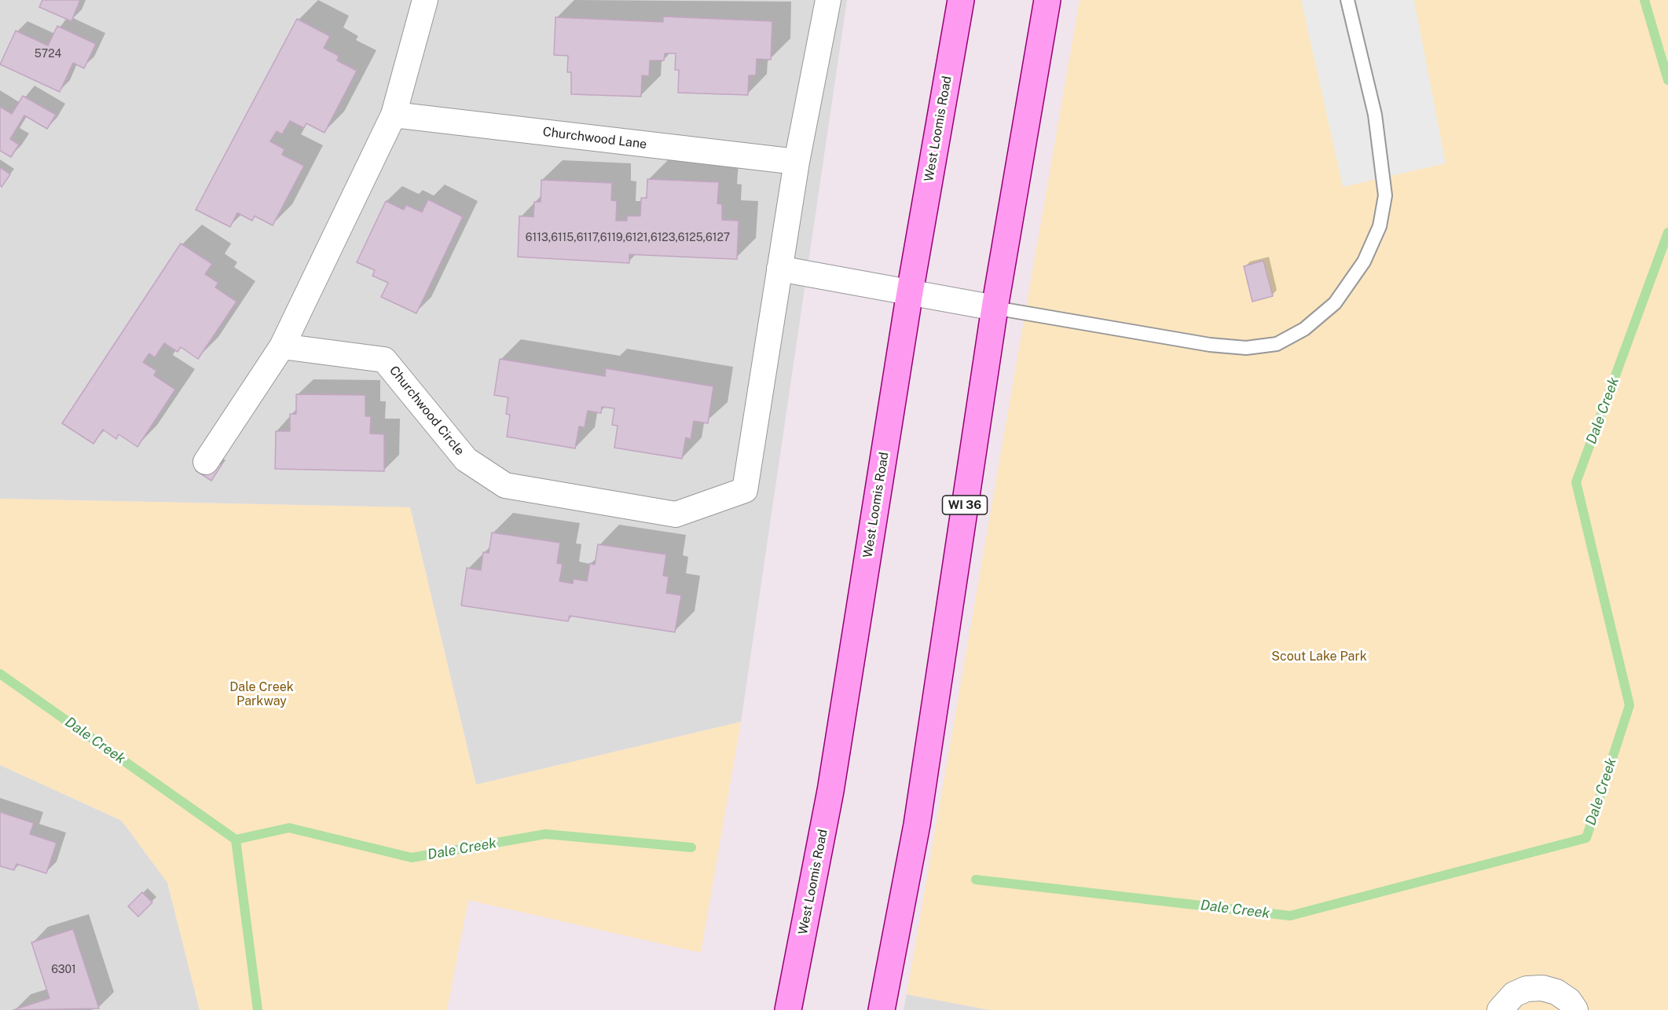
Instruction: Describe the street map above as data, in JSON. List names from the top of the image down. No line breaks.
{"streets":{"main road":["West Loomis Road","WI 36"],"street":["Churchwood Lane","Churchwood Circle"]},"water":["Dale Creek"],"parks":["Scout Lake Park","Dale Creek Parkway"],"house_numbers":["5724","6113,6115,6117,6119,6121,6123,6125,6127","6301"]}
